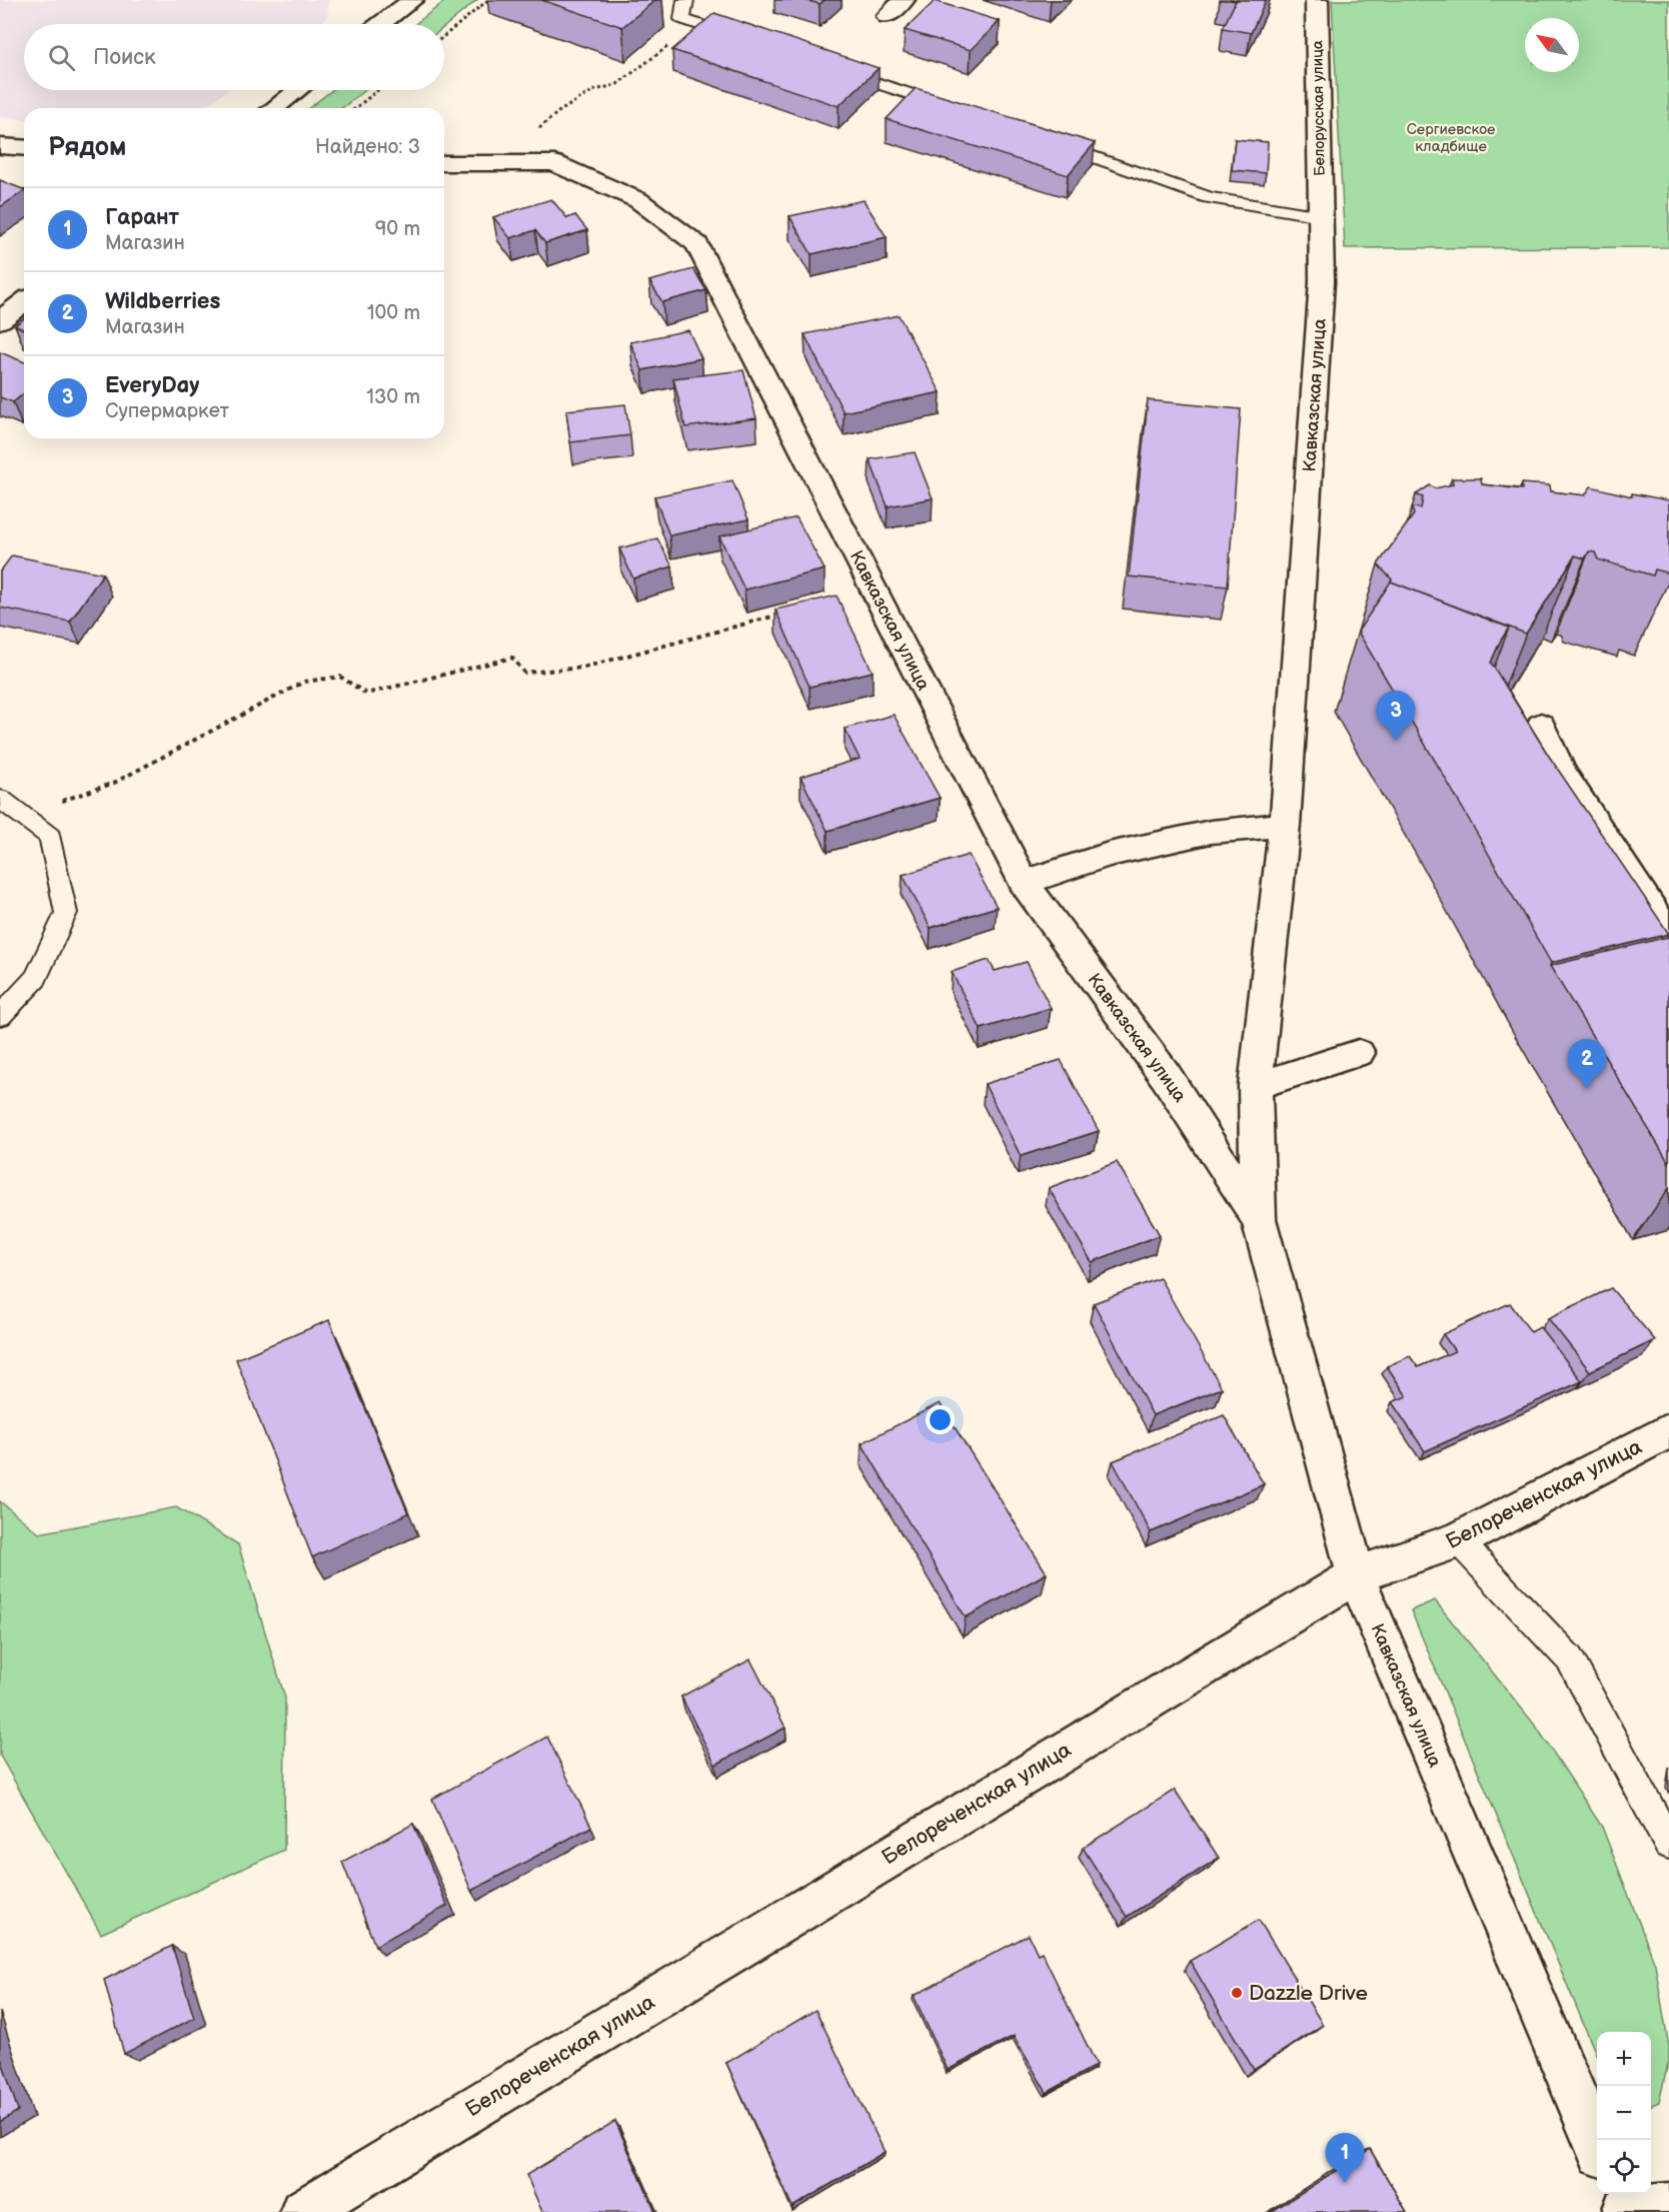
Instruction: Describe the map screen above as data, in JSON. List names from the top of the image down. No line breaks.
{"streets":{"street":["Белорусская улица","Кавказская улица","Белореченская улица"]},"crossings":[["Белорусская улица","Кавказская улица"],["Кавказская улица","Белореченская улица"]],"parks":["Сергиевское кладбище"],"places":["Dazzle Drive"],"north":"top left","page":{"search":"Поиск","heading":["Рядом","Найдено: 3"],"list":[{"mark":"1","name":"Гарант","note":"Магазин","value":"90 m"},{"mark":"2","name":"Wildberries","note":"Магазин","value":"100 m"},{"mark":"3","name":"EveryDay","note":"Супермаркет","value":"130 m"}],"pins":["3","2","1"],"map_buttons":["+","−"]}}
